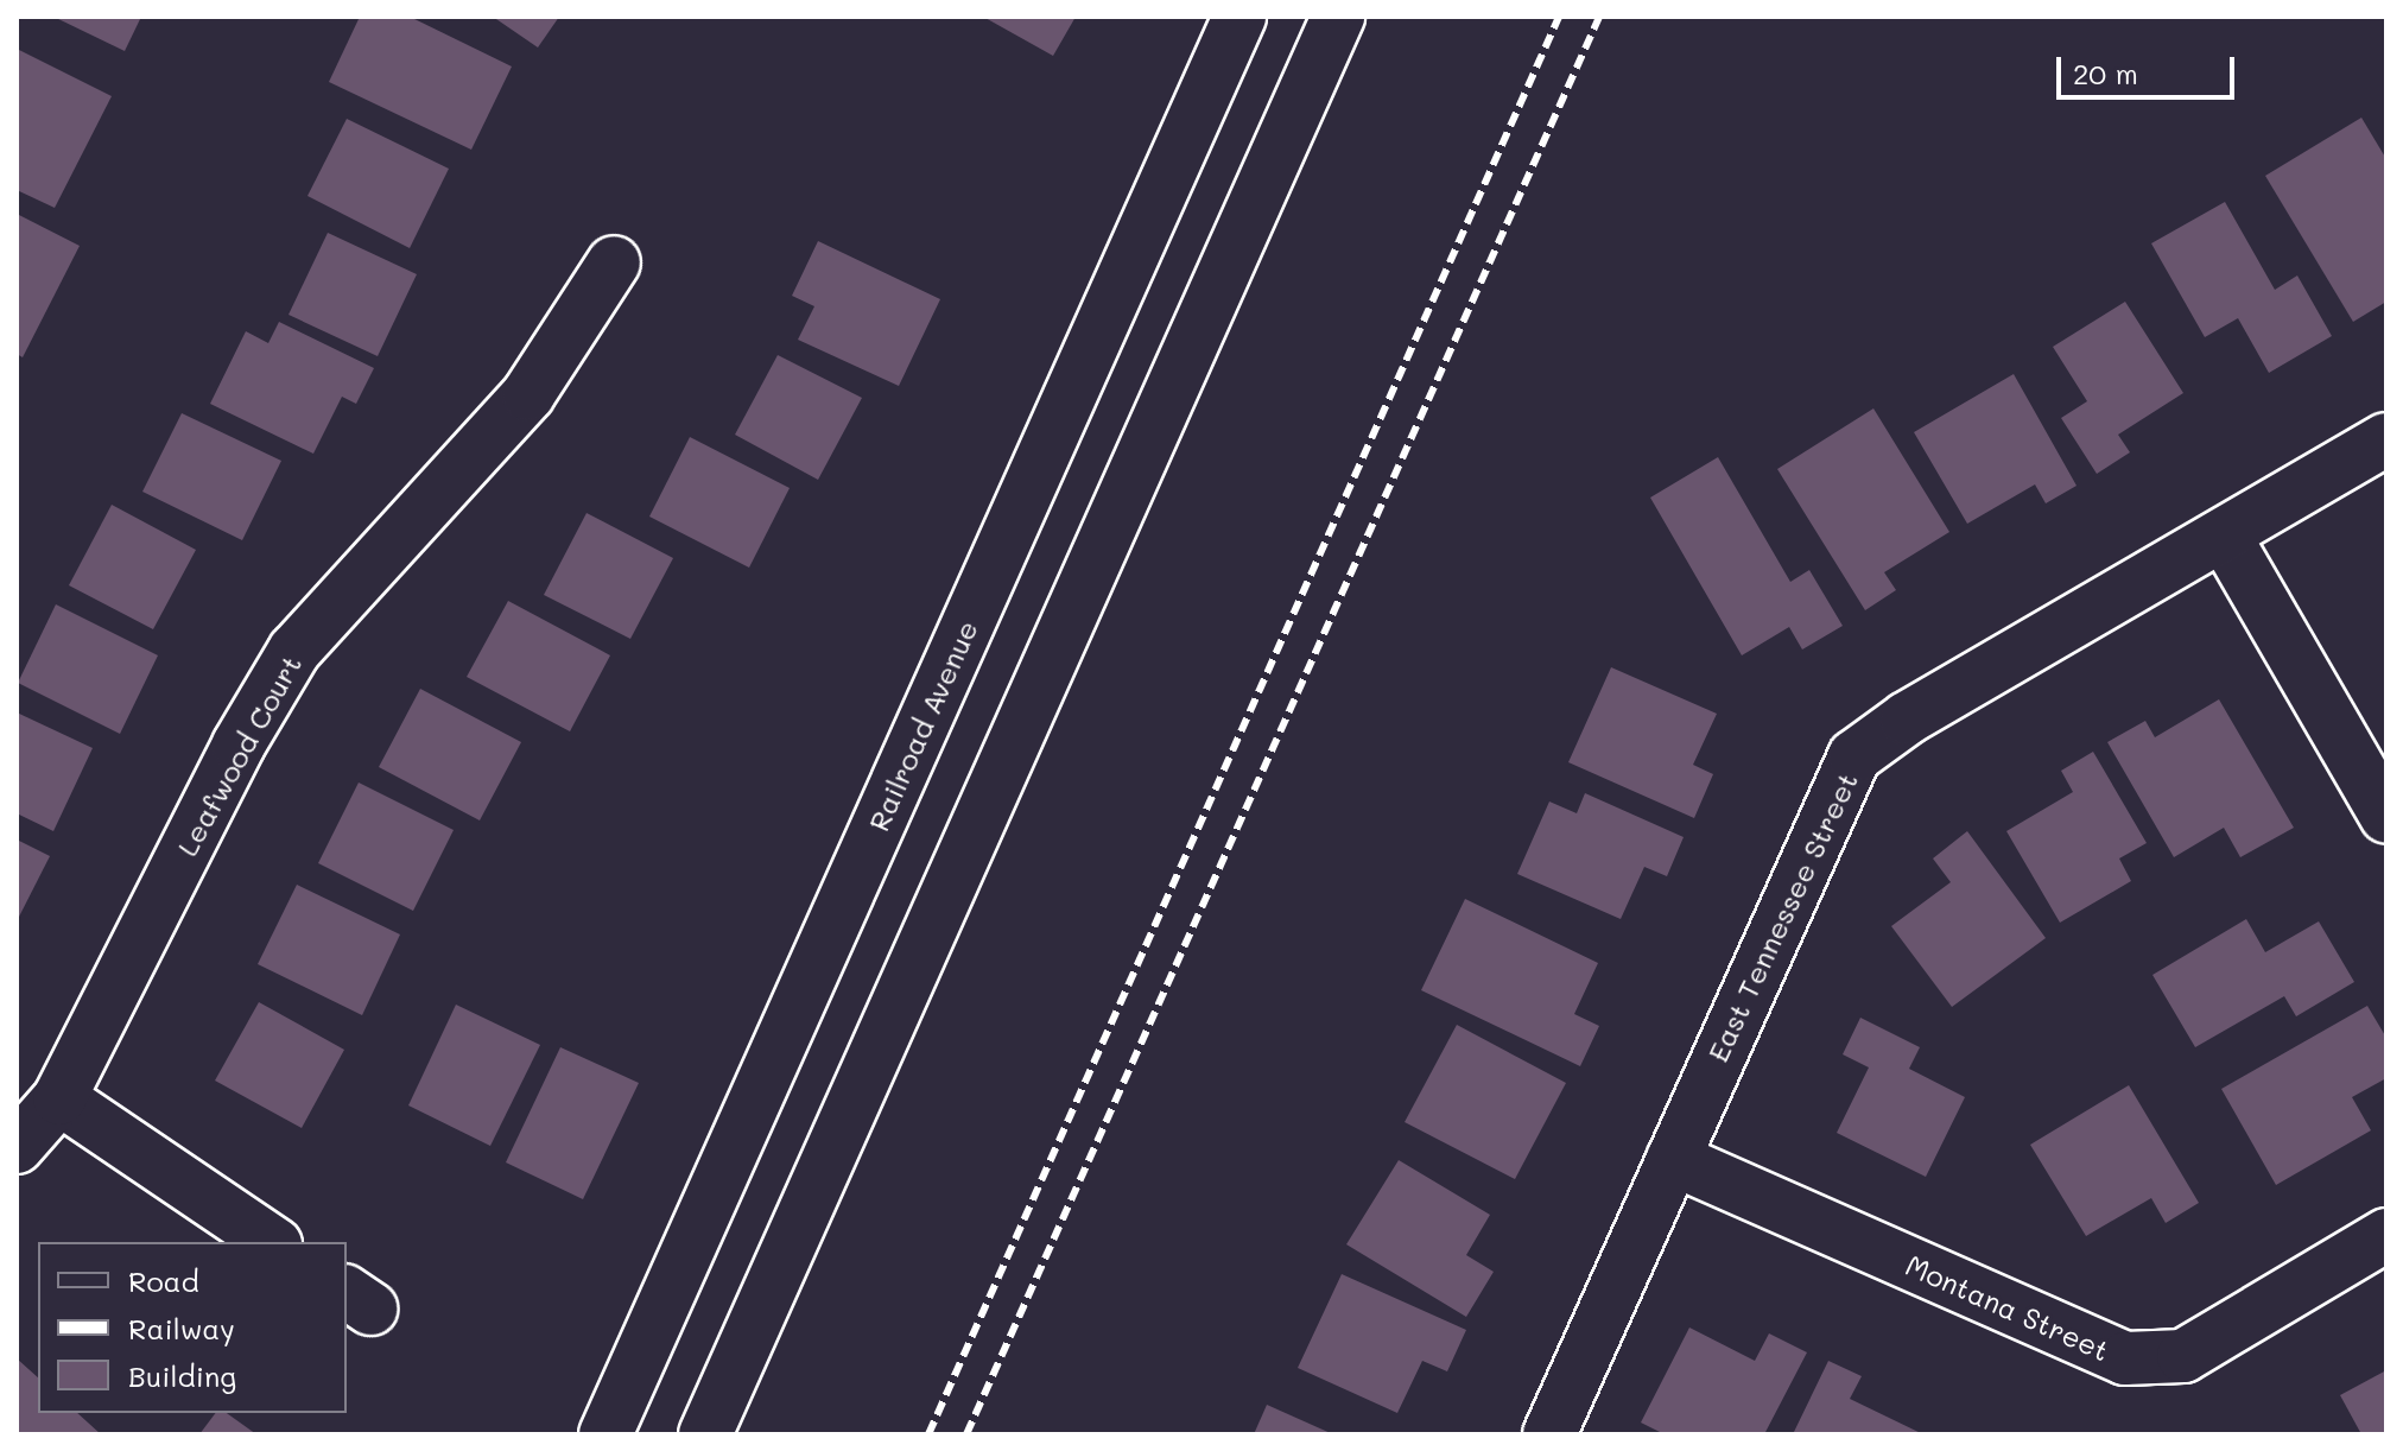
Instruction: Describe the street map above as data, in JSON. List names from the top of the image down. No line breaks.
{"streets":{"street":["Railroad Avenue","Leafwood Court","East Tennessee Street","Montana Street"]},"crossings":[["East Tennessee Street","Montana Street"]],"legend":["Road","Railway","Building"],"scale_bar":"20 m"}
